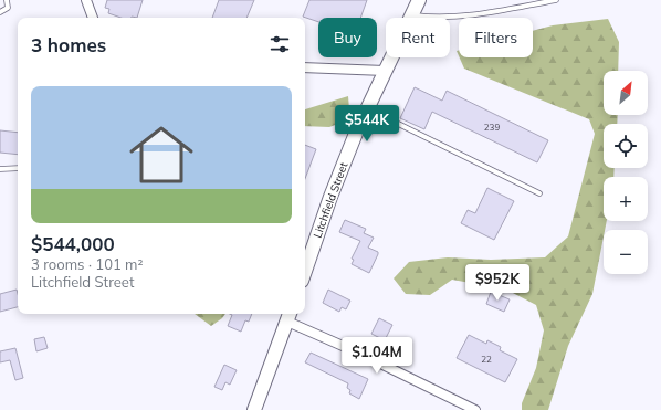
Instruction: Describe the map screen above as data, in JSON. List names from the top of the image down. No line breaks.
{"streets":{"main road":["Litchfield Street"]},"house_numbers":["239","22"],"north":"top right","page":{"chip":["Buy","Rent","Filters"],"heading":"3 homes","map_buttons":["+","−"],"list":[{"name":"$544,000","note":"3 rooms · 101 m² · Litchfield Street"}],"price":["$544K","$952K","$1.04M"]}}
